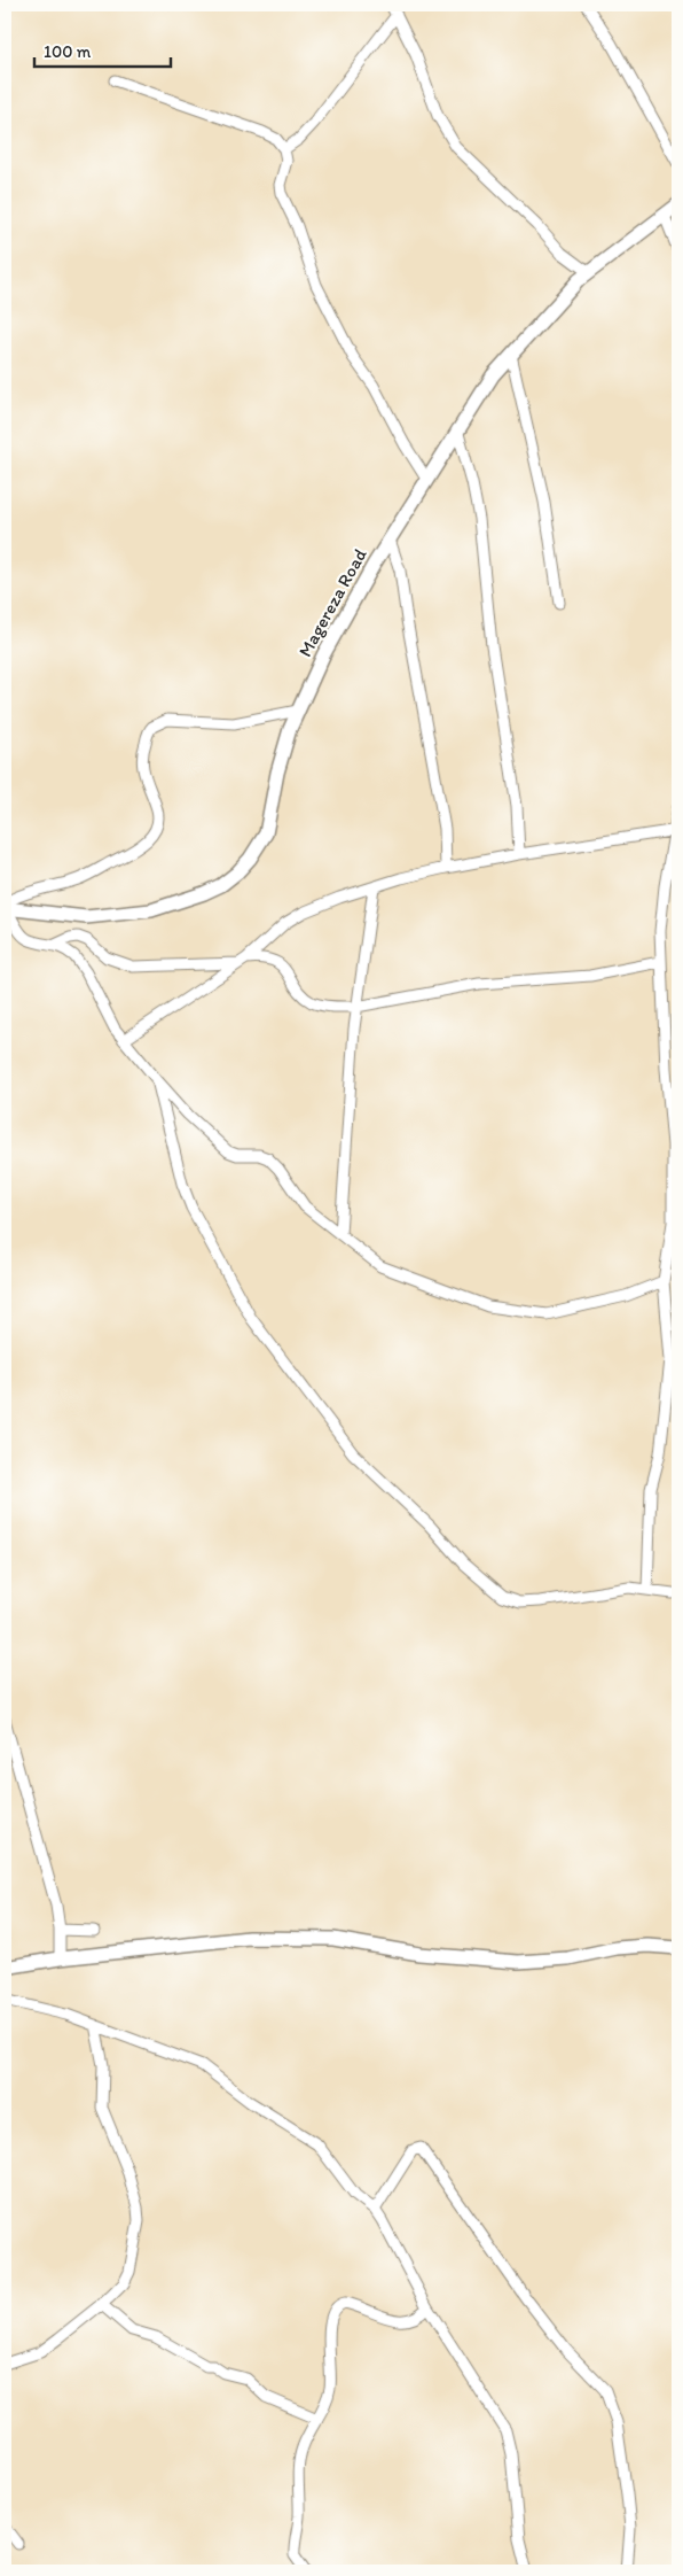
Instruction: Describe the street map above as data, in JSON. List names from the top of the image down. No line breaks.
{"streets":{"street":["Magereza Road"]},"scale_bar":"100 m"}
